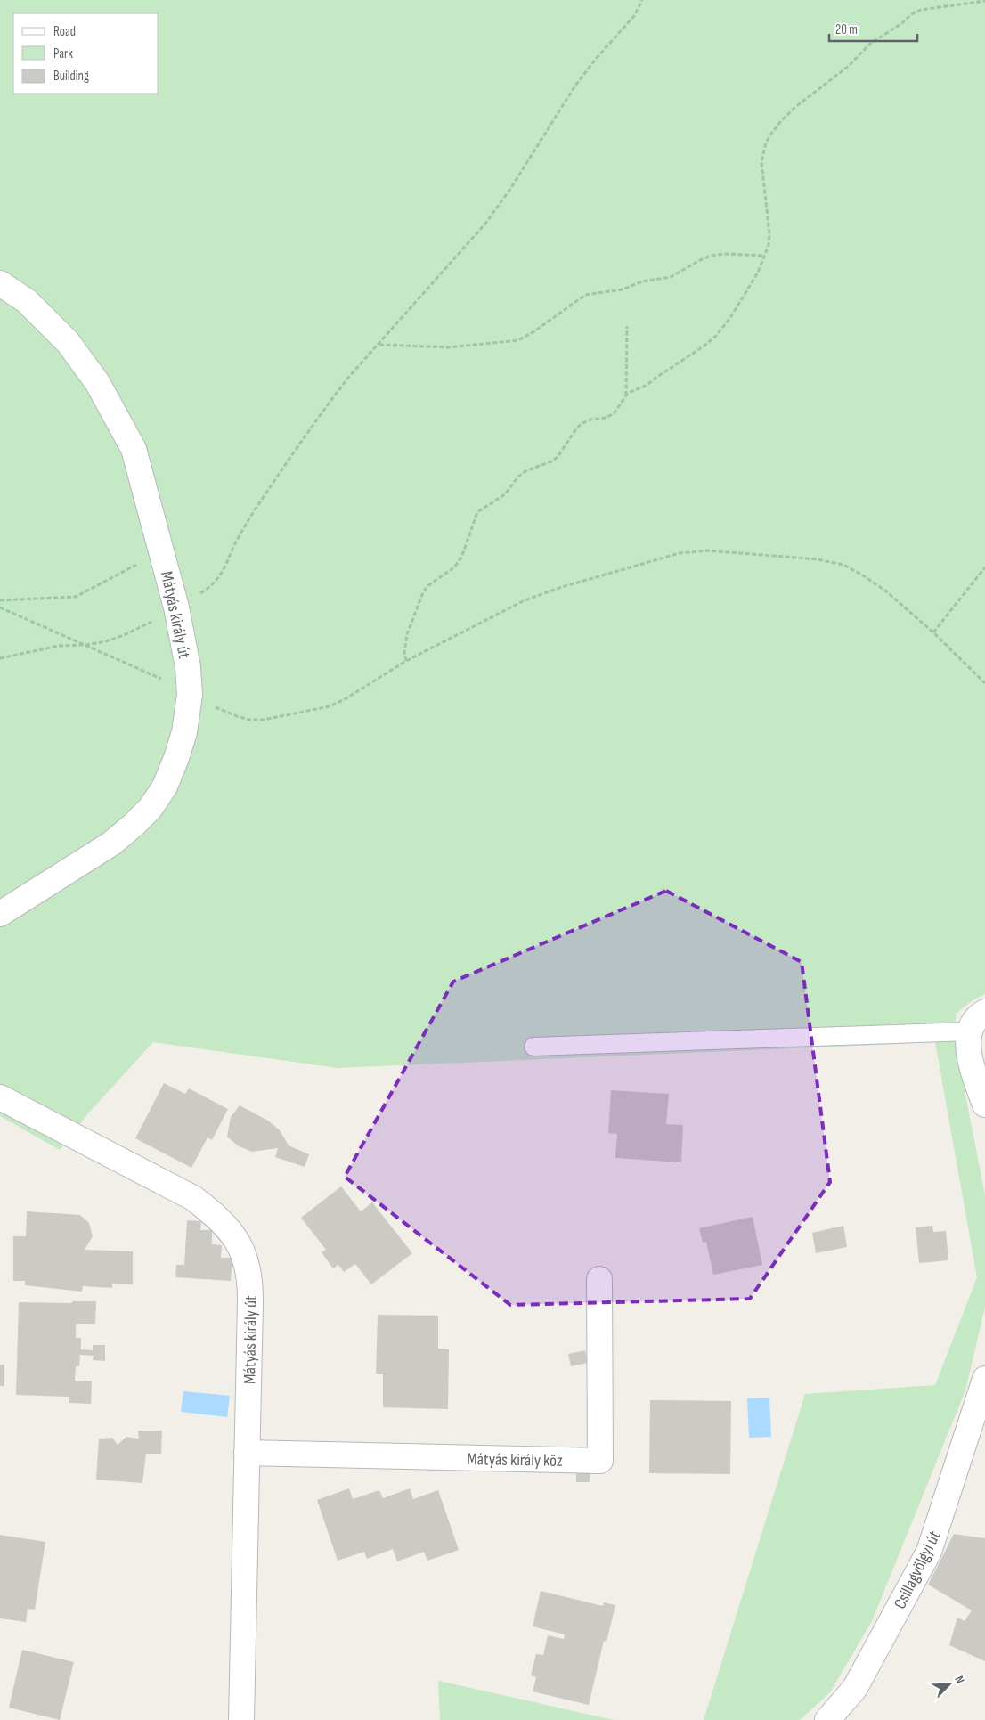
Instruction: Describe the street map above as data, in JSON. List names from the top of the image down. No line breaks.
{"streets":{"street":["Mátyás király út","Mátyás király köz","Csillagvölgyi út"]},"crossings":[["Mátyás király út","Mátyás király köz"]],"legend":["Road","Park","Building"],"scale_bar":"20 m","north":"top right"}
